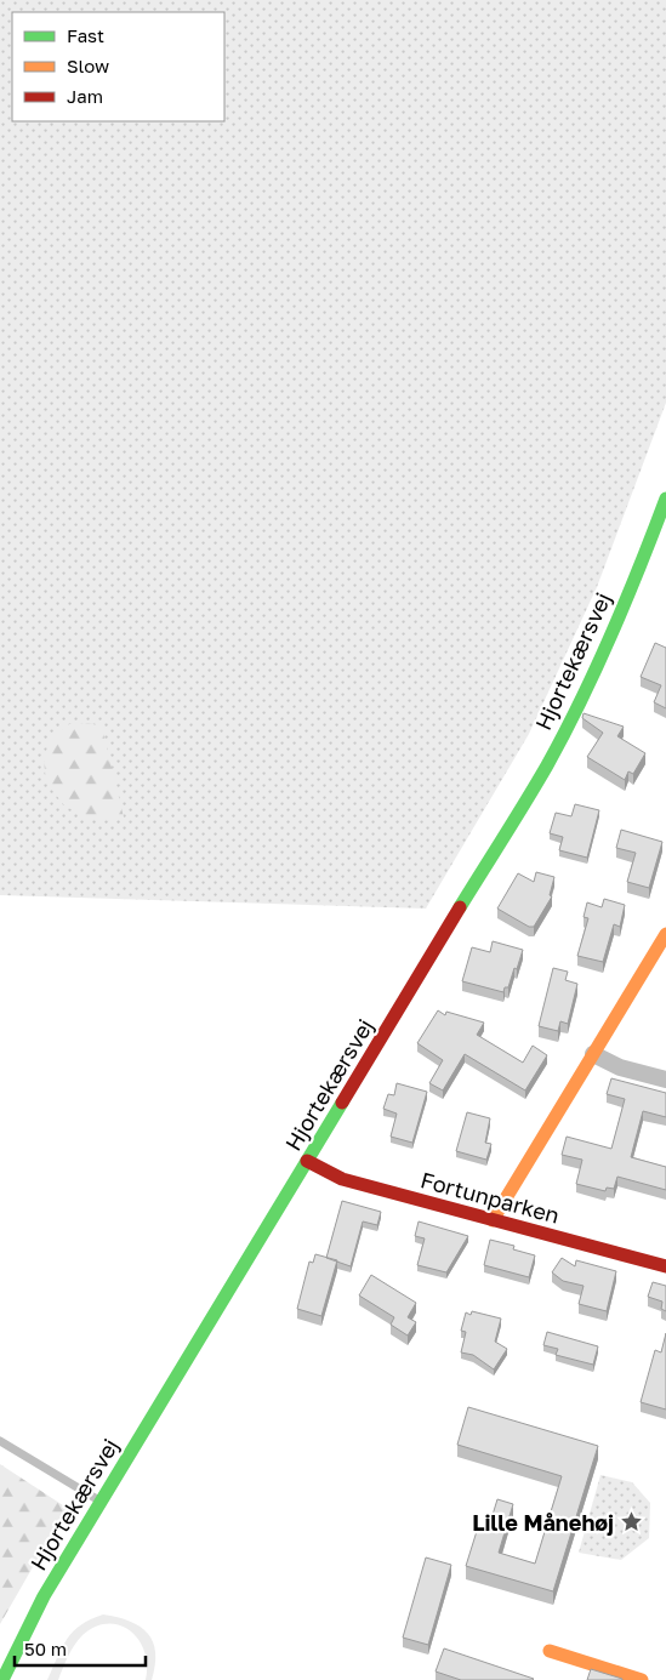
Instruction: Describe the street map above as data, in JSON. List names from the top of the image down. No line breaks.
{"streets":{"street":["Hjortekærsvej","Fortunparken"]},"crossings":[["Hjortekærsvej","Fortunparken"]],"places":{"place":["Lille Månehøj"]},"legend":["Fast","Slow","Jam"],"scale_bar":"50 m"}
